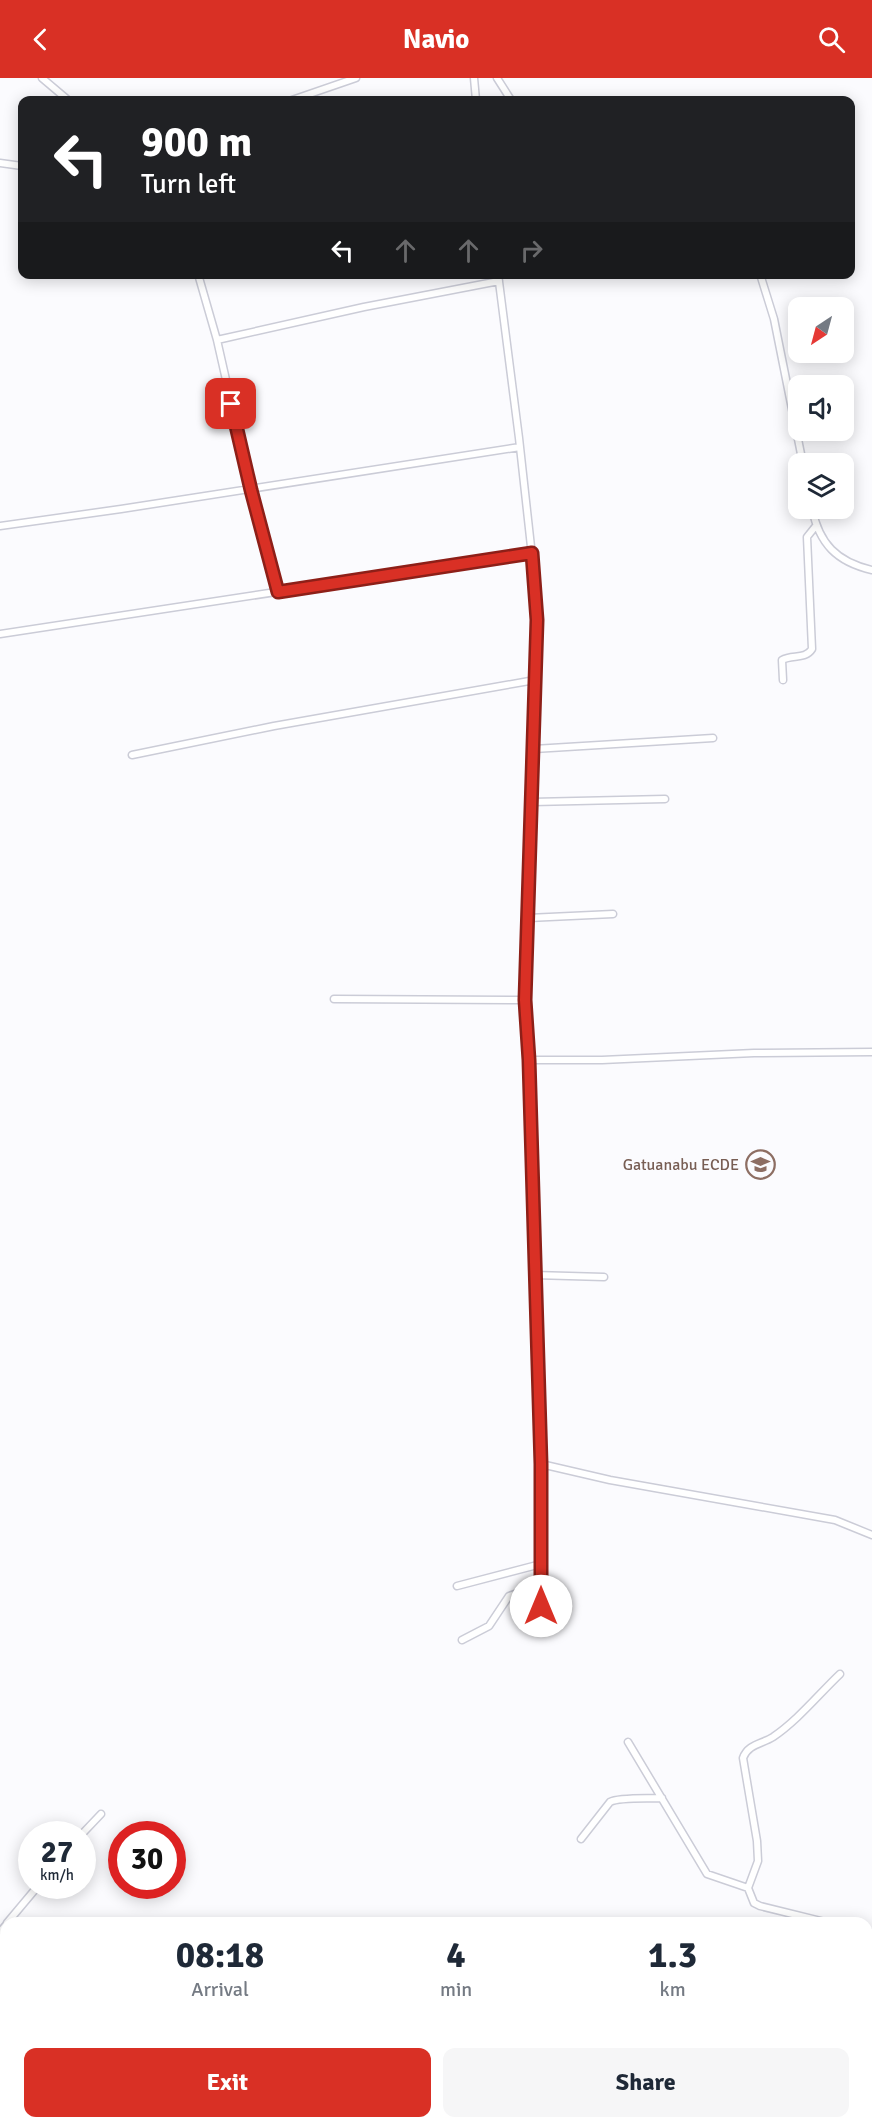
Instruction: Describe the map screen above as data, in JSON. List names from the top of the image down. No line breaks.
{"places":{"school or university":["Gatuanabu ECDE"]},"north":"bottom left","page":{"header":"Navio","turn":["900 m","Turn left"],"speed":"27 km/h","limit":"30","eta":["08:18","Arrival","4","min","1.3","km"],"buttons":["Exit","Share"]}}
